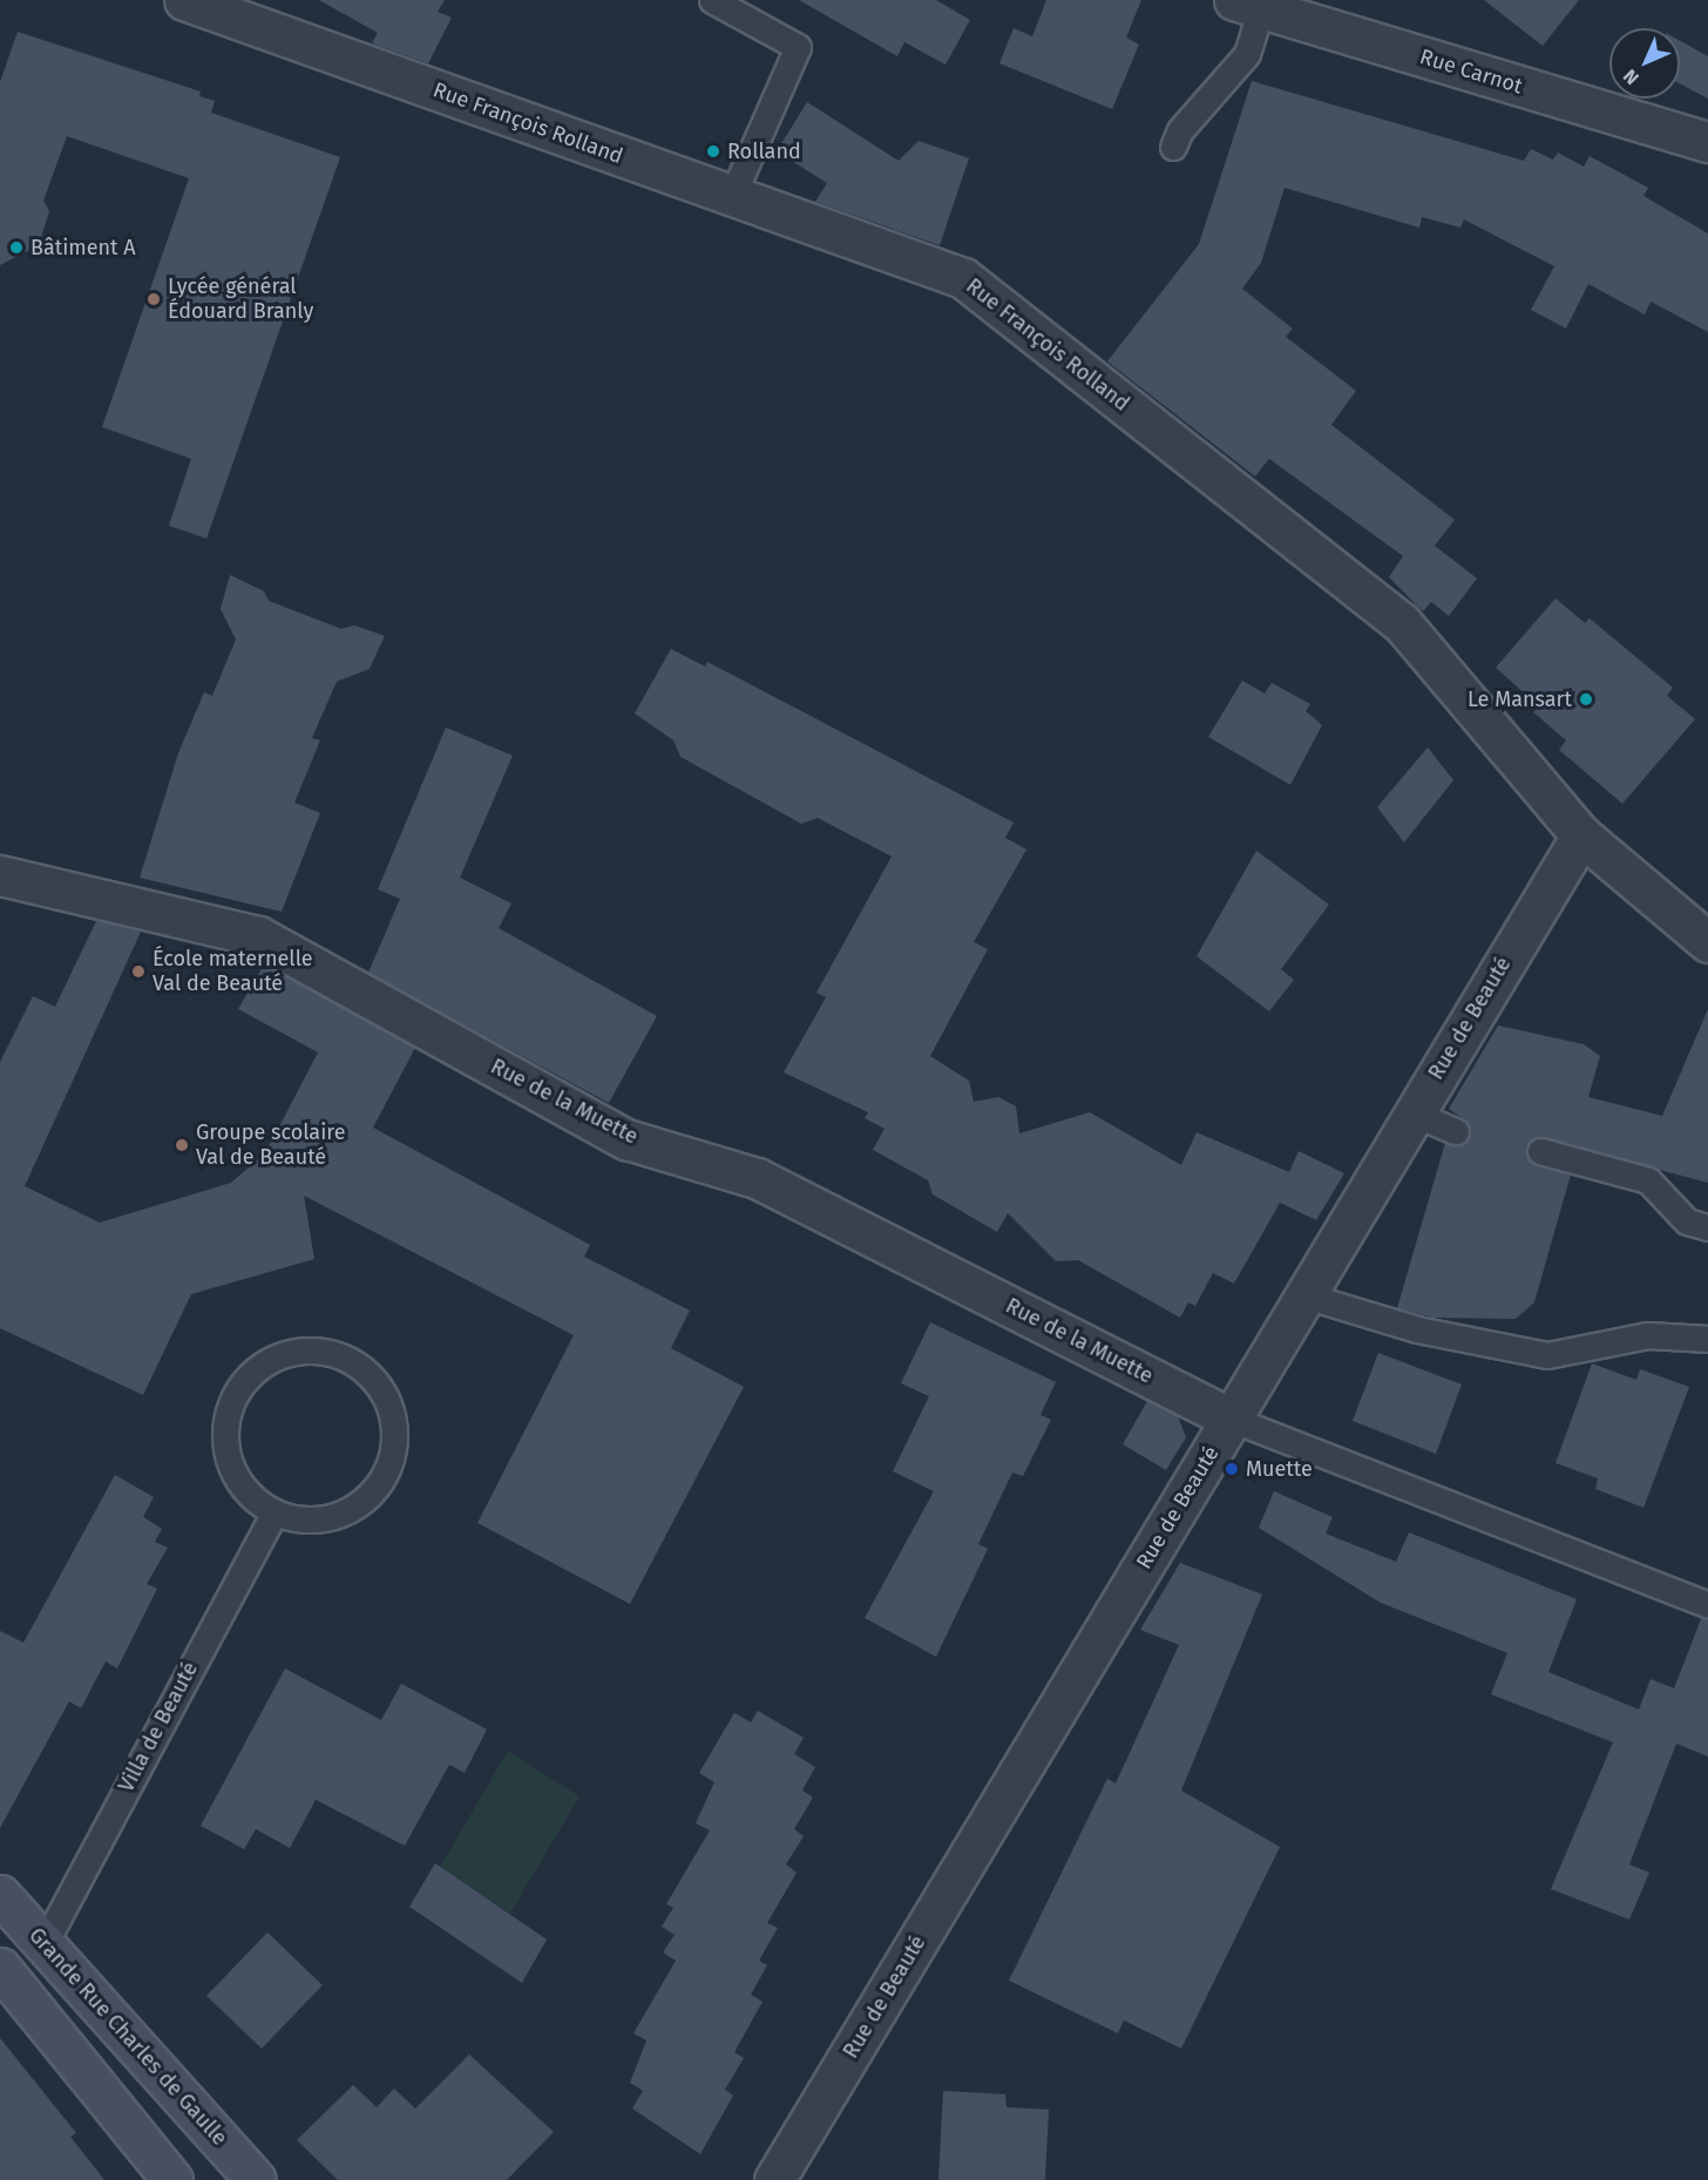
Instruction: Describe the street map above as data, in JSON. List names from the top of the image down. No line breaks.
{"streets":{"main road":["Grande Rue Charles de Gaulle"],"street":["Rue Carnot","Rue François Rolland","Rue de Beauté","Rue de la Muette"],"lane":["Villa de Beauté"]},"crossings":[["Rue François Rolland","Rue de Beauté"],["Rue de Beauté","Rue de la Muette"],["Villa de Beauté","Grande Rue Charles de Gaulle"]],"places":["Rolland","Bâtiment A","Lycée général Édouard Branly","Le Mansart","École maternelle Val de Beauté","Groupe scolaire Val de Beauté","Muette"],"north":"bottom left"}
